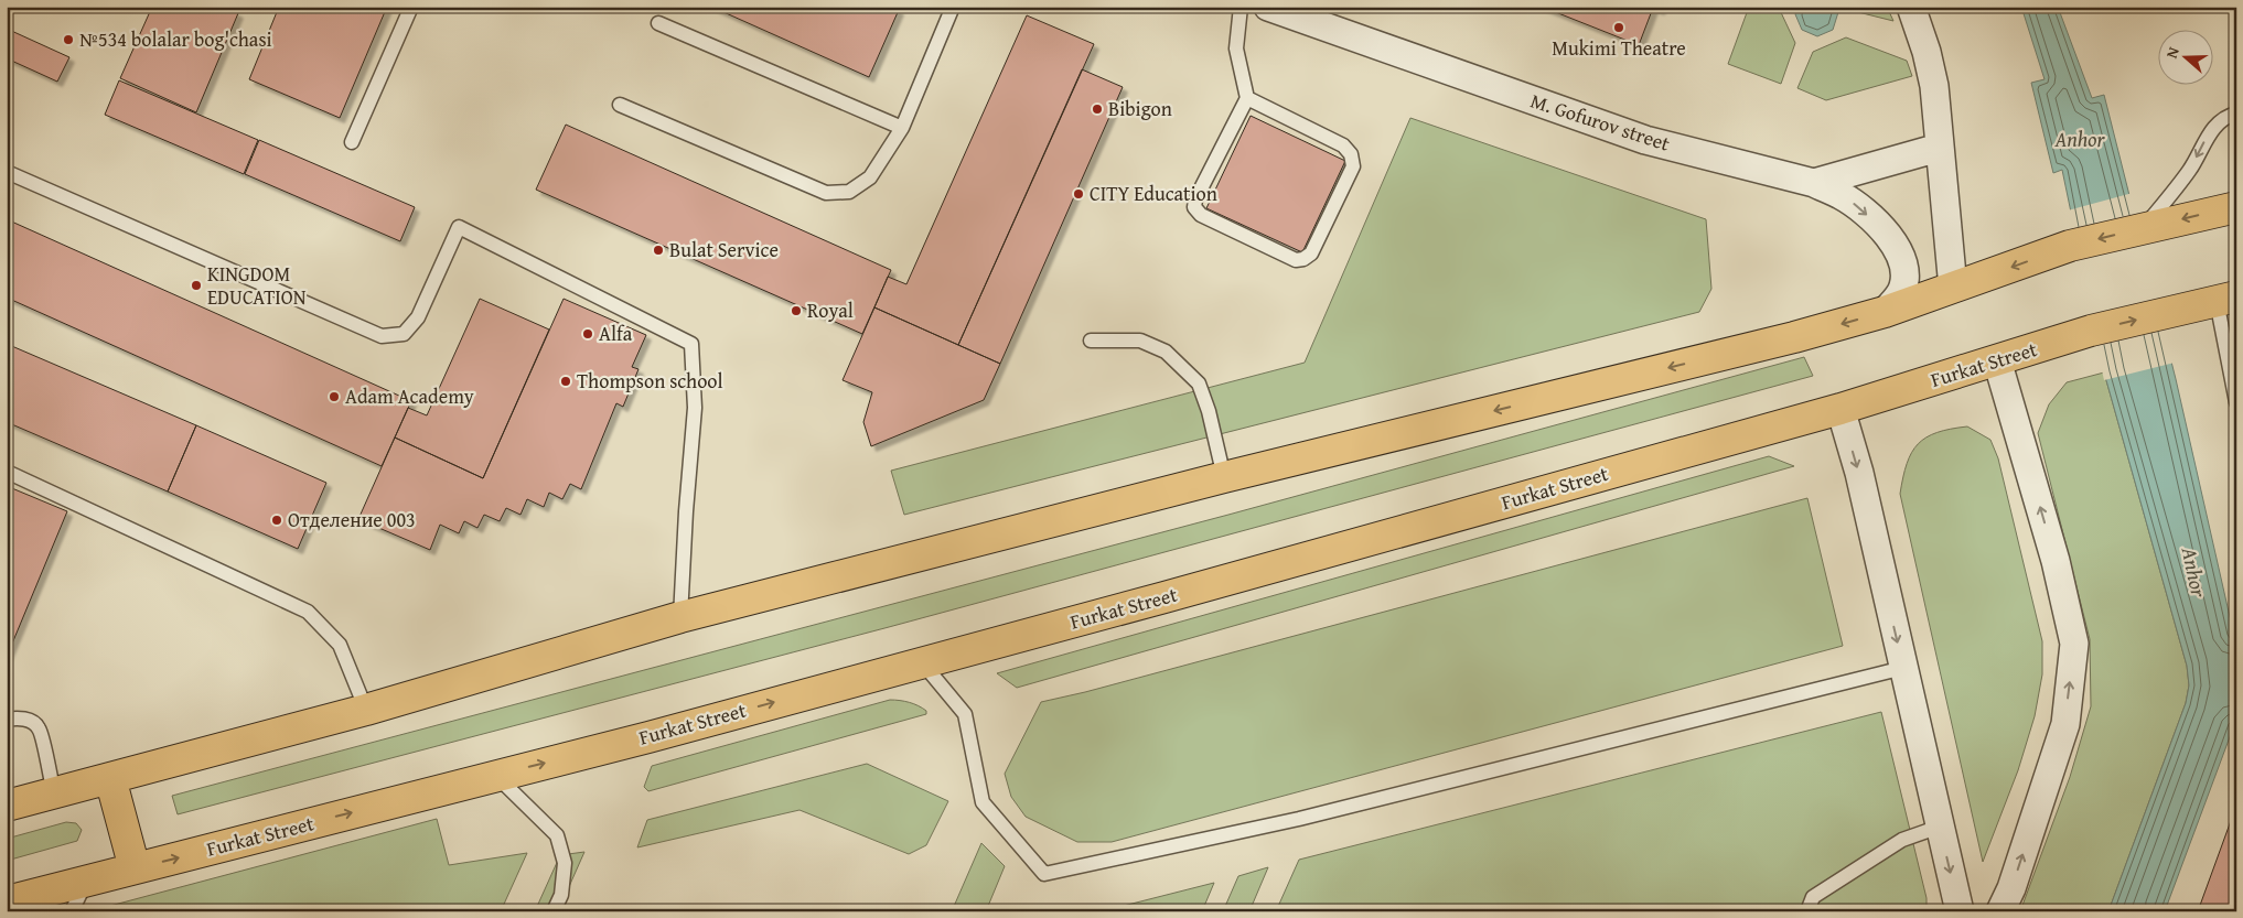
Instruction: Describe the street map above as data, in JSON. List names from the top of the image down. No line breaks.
{"streets":{"main road":["Furkat Street"],"street":["M. Gofurov street"]},"water":["Anhor"],"places":["Mukimi Theatre","№534 bolalar bog'chasi","Bibigon","CITY Education","Bulat Service","KINGDOM EDUCATION","Royal","Alfa","Thompson school","Adam Academy","Отделение 003"],"north":"left"}
